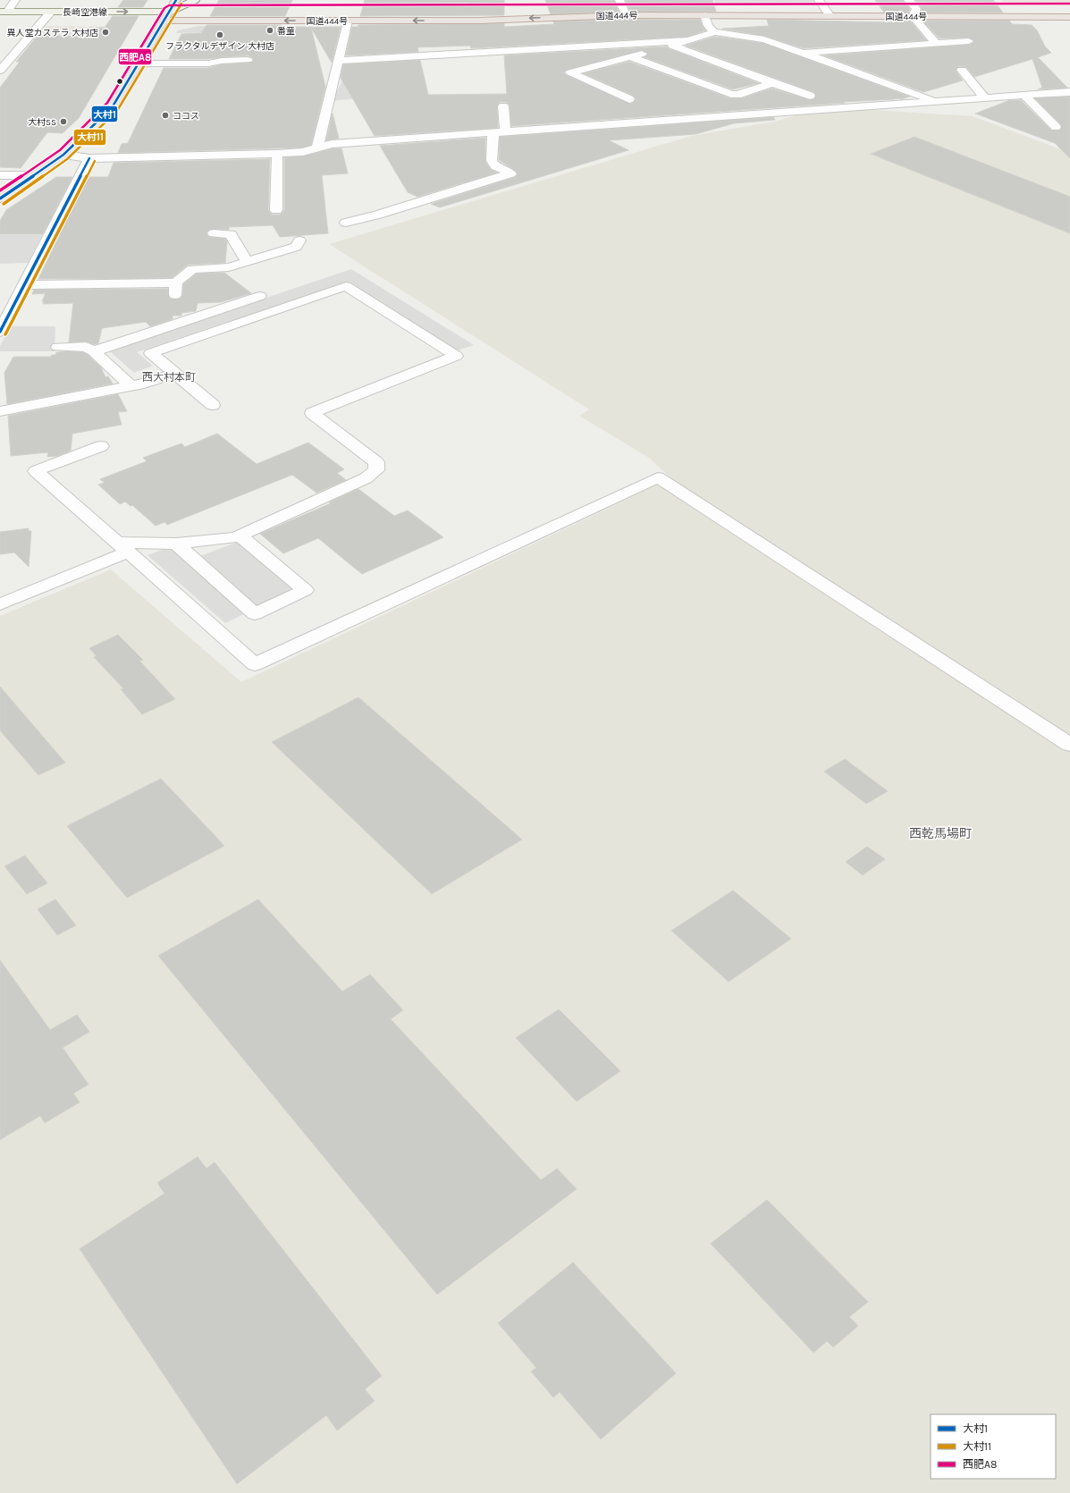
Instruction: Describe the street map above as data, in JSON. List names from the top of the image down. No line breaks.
{"streets":{"highway":["国道444号"],"main road":["長崎空港線"]},"crossings":[["長崎空港線","国道444号"]],"districts":["西大村本町","西乾馬場町"],"places":["番童","異人堂カステラ 大村店","フラクタルデザイン 大村店","ココス","大村SS"],"lines":["transit line 大村1","transit line 大村11","transit line 西肥A8"],"legend":["大村1","大村11","西肥A8"]}
